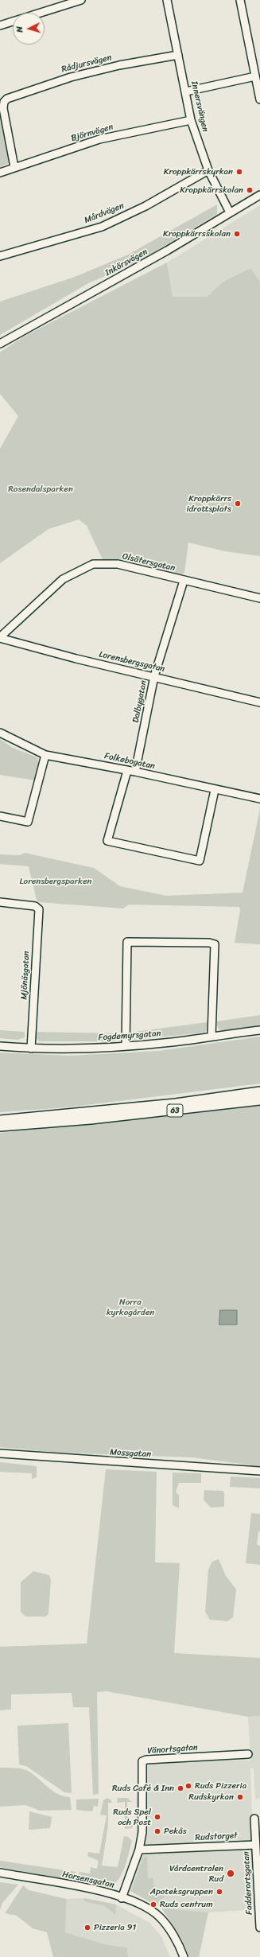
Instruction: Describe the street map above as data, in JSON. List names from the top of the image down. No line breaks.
{"streets":{"main road":["63"],"street":["Rådjursvägen","Innersvängen","Björnvägen","Mårdvägen","Inkörsvägen","Olsätersgatan","Lorensbergsgatan","Dalbygatan","Folkebogatan","Mjönäsgatan","Fogdemyrsgatan","Mossgatan","Vänortsgatan","Rudstorget","Horsensgatan","Fadderortsgatan"]},"crossings":[["Rådjursvägen","Innersvängen"],["Rådjursvägen","Björnvägen"],["Innersvängen","Björnvägen"],["Innersvängen","Mårdvägen"],["Innersvängen","Inkörsvägen"],["Olsätersgatan","Lorensbergsgatan"],["Olsätersgatan","Dalbygatan"],["Lorensbergsgatan","Dalbygatan"],["Dalbygatan","Folkebogatan"],["Mjönäsgatan","Fogdemyrsgatan"],["Vänortsgatan","Rudstorget"],["Vänortsgatan","Horsensgatan"],["Rudstorget","Fadderortsgatan"]],"parks":["Rosendalsparken","Lorensbergsparken","Norra kyrkogården"],"places":["Kroppkärrskyrkan","Kroppkärrskolan","Kroppkärrsskolan","Kroppkärrs idrottsplats","Ruds Pizzeria","Ruds Café & Inn","Rudskyrkan","Ruds Spel och Post","Pekås","Vårdcentralen Rud","Apoteksgruppen","Ruds centrum","Pizzeria 91"],"north":"left"}
